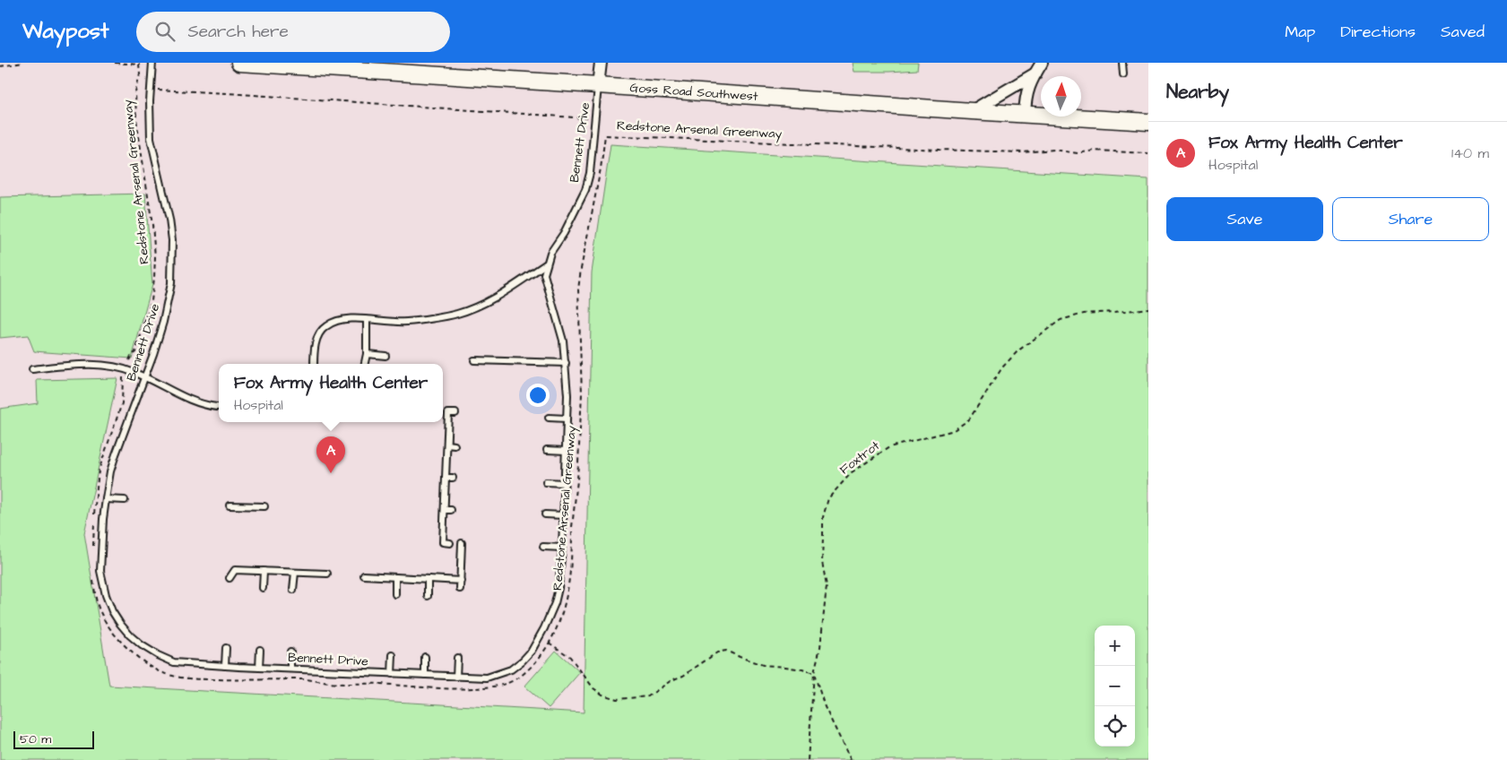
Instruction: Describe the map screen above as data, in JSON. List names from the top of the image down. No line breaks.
{"streets":{"street":["Goss Road Southwest"],"lane":["Bennett Drive"],"path":["Redstone Arsenal Greenway","Foxtrot"]},"crossings":[["Goss Road Southwest","Bennett Drive"]],"scale_bar":"50 m","north":"top","page":{"header":"Waypost","search":"Search here","nav":["Map","Directions","Saved"],"heading":"Nearby","list":[{"mark":"A","name":"Fox Army Health Center","note":"Hospital","value":"140 m"}],"buttons":["Save","Share"],"popup":["Fox Army Health Center","Hospital"],"pins":"A","map_buttons":["+","−"],"scale":"50 m"}}
